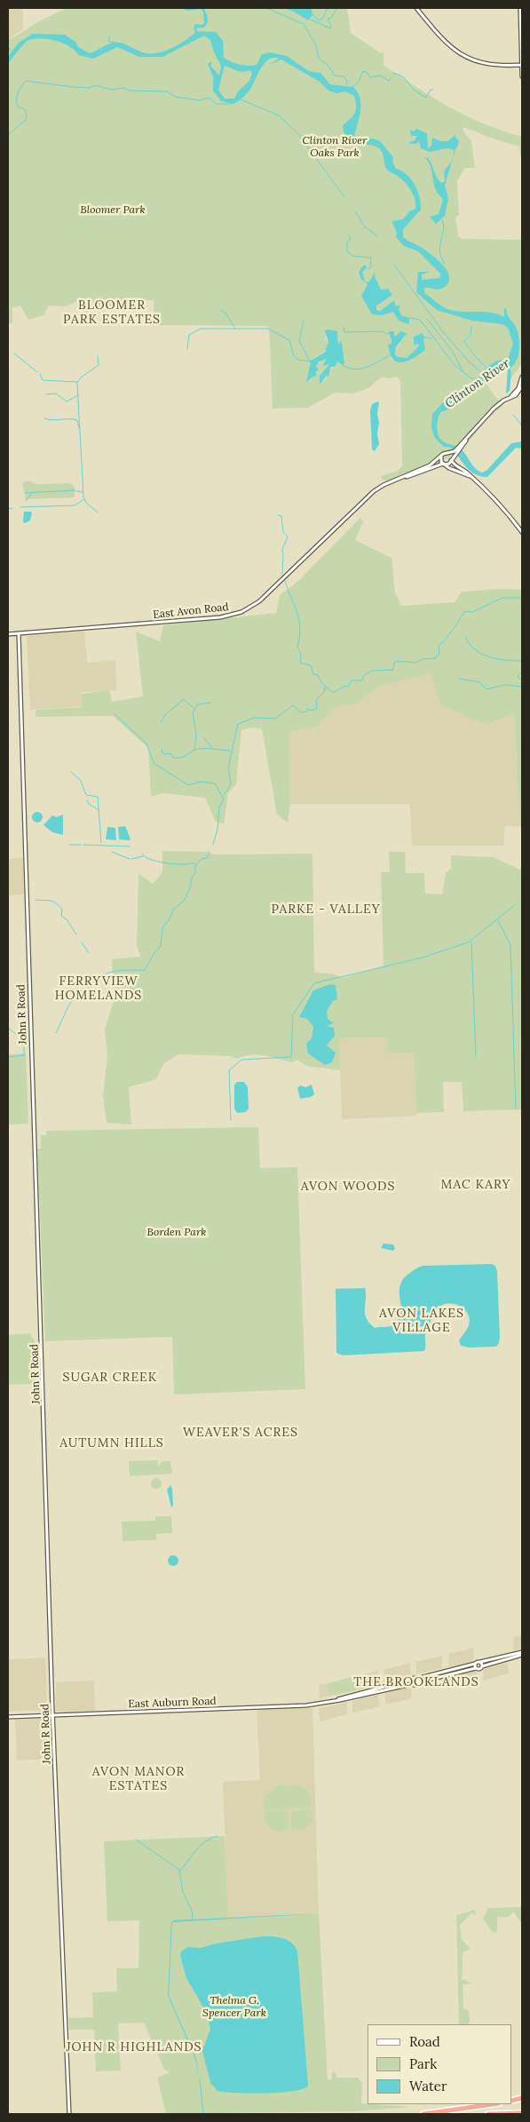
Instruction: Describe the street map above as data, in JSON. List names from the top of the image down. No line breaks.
{"streets":{"main road":["East Avon Road","John R Road","East Auburn Road"]},"crossings":[["East Avon Road","John R Road"],["John R Road","East Auburn Road"]],"districts":["BLOOMER PARK ESTATES","PARKE - VALLEY","FERRYVIEW HOMELANDS","MAC KARY","AVON WOODS","AVON LAKES VILLAGE","SUGAR CREEK","WEAVER'S ACRES","AUTUMN HILLS","THE BROOKLANDS","AVON MANOR ESTATES","JOHN R HIGHLANDS"],"water":["Clinton River"],"parks":["Clinton River Oaks Park","Bloomer Park","Borden Park","Thelma G. Spencer Park"],"legend":["Road","Park","Water"]}
